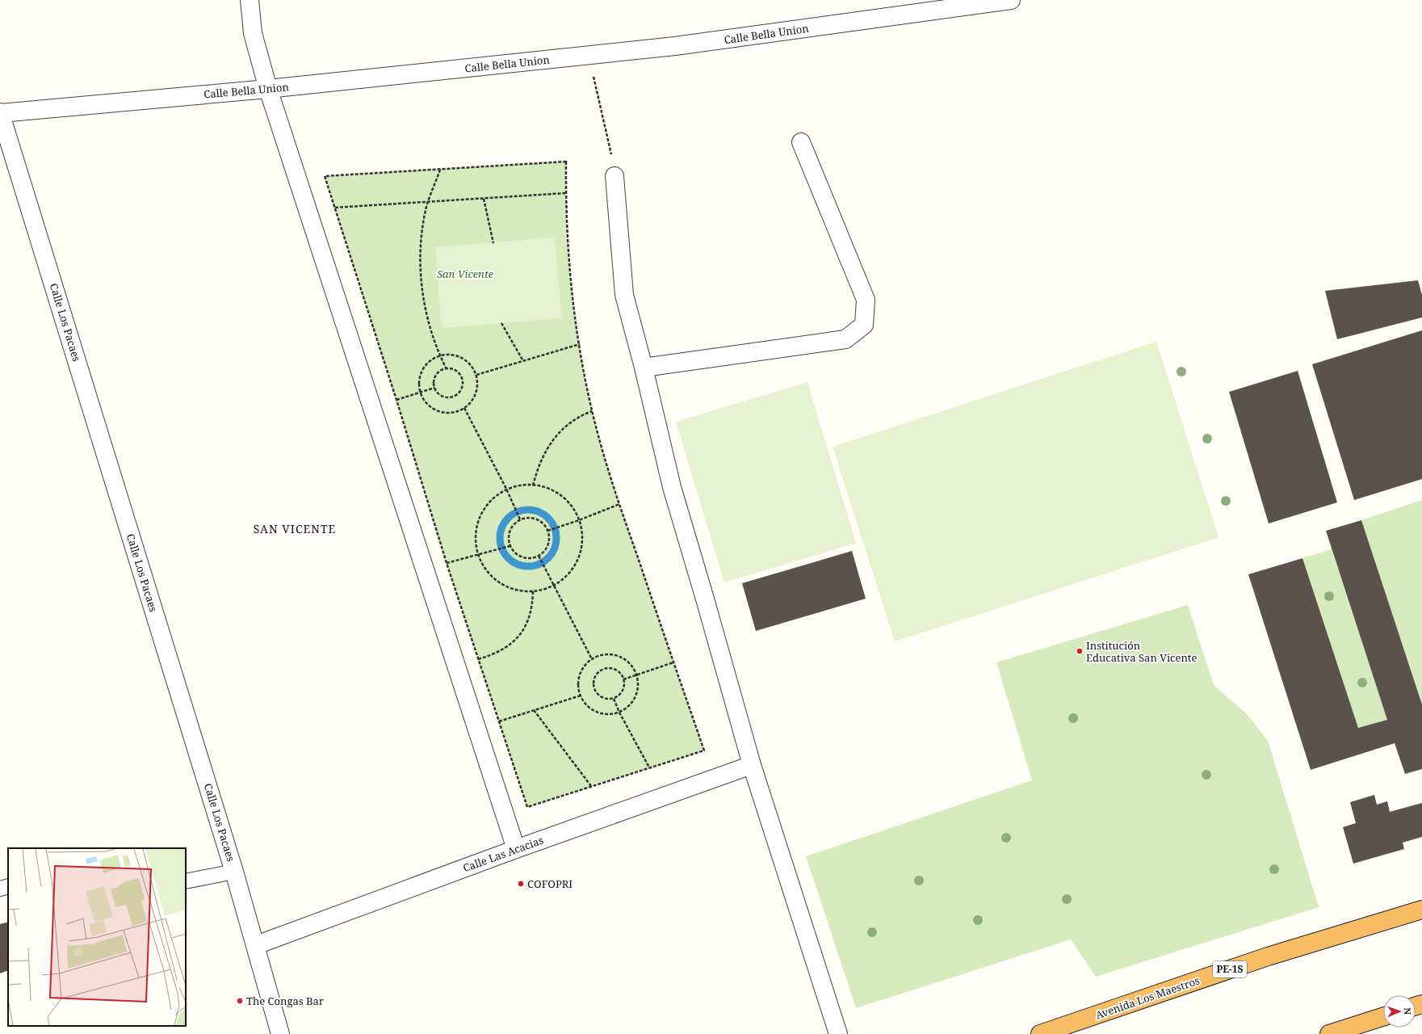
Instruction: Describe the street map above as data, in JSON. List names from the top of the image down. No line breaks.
{"streets":{"highway":["PE-1S","Avenida Los Maestros"],"street":["Calle Bella Union","Calle Los Pacaes","Calle Las Acacias"]},"crossings":[["Calle Bella Union","Calle Los Pacaes"],["Calle Los Pacaes","Calle Las Acacias"]],"districts":["SAN VICENTE"],"parks":["San Vicente"],"places":["Institución Educativa San Vicente","COFOPRI","The Congas Bar"],"north":"right"}
